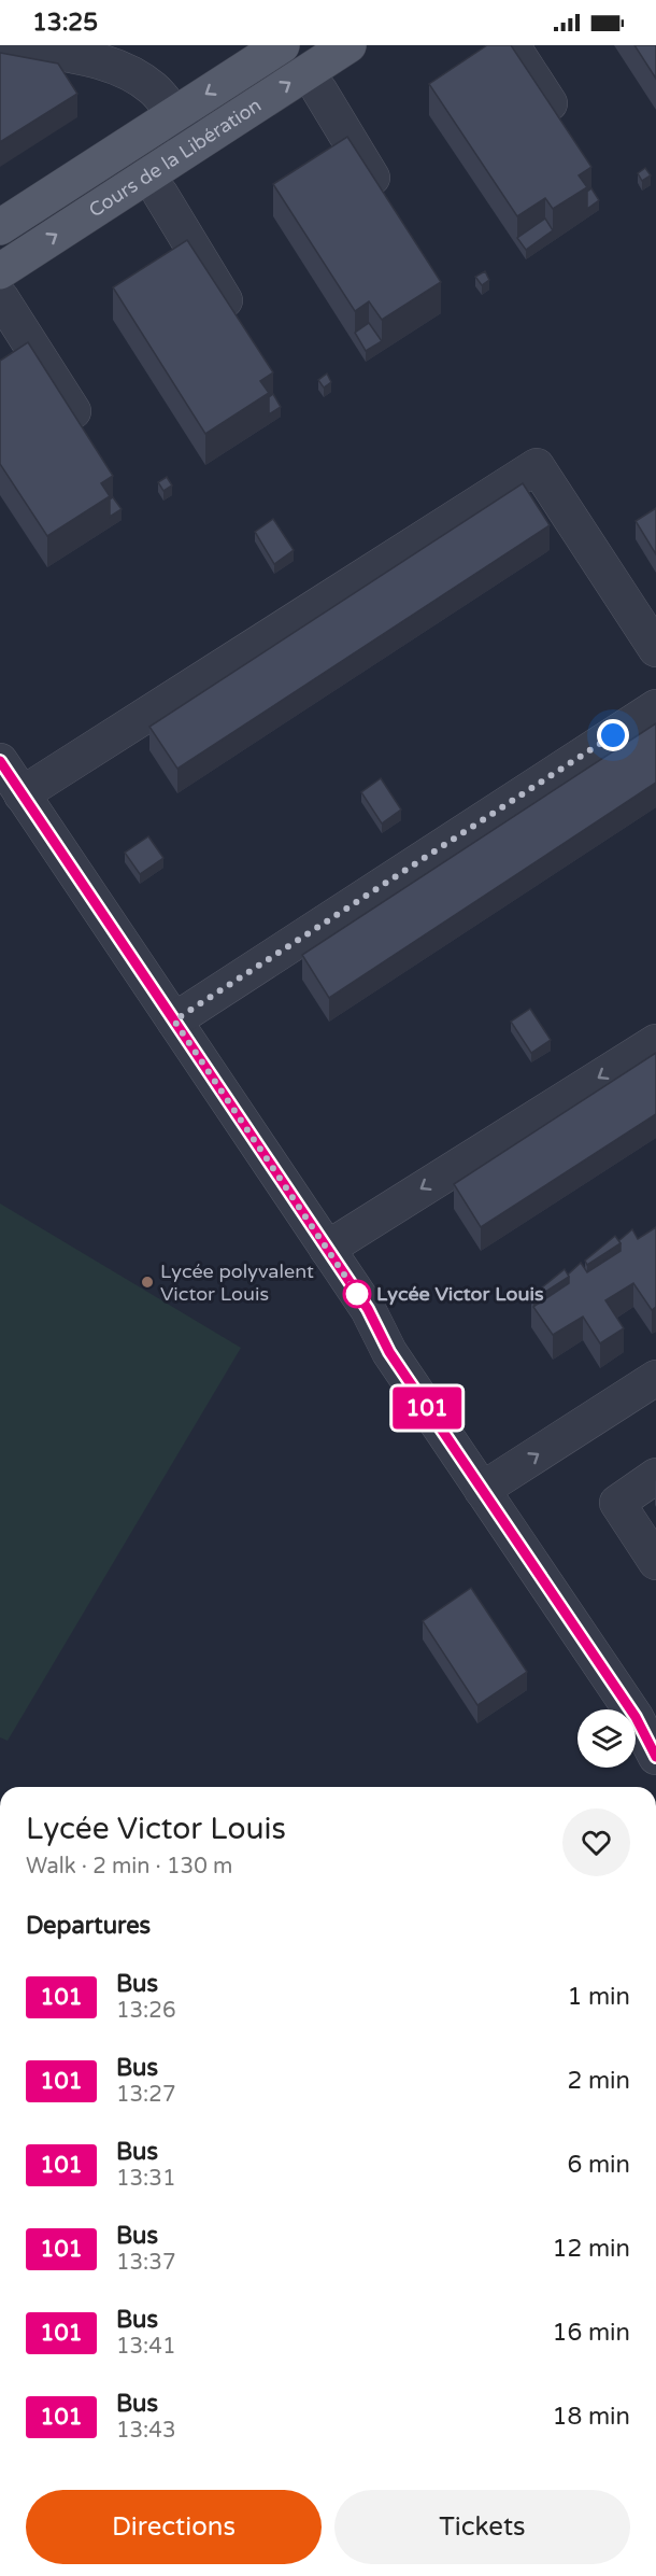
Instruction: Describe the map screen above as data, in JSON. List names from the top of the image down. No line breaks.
{"streets":{"main road":["Cours de la Libération"]},"places":["Lycée polyvalent Victor Louis","Lycée Victor Louis"],"lines":["bus line 101"],"page":{"status":"13:25","on_map":"101","heading":[["Lycée Victor Louis","Walk · 2 min · 130 m"],"Departures"],"list":[{"mark":"101","name":"Bus","note":"13:26","value":"1 min"},{"mark":"101","name":"Bus","note":"13:27","value":"2 min"},{"mark":"101","name":"Bus","note":"13:31","value":"6 min"},{"mark":"101","name":"Bus","note":"13:37","value":"12 min"},{"mark":"101","name":"Bus","note":"13:41","value":"16 min"},{"mark":"101","name":"Bus","note":"13:43","value":"18 min"}],"buttons":["Directions","Tickets"]}}
